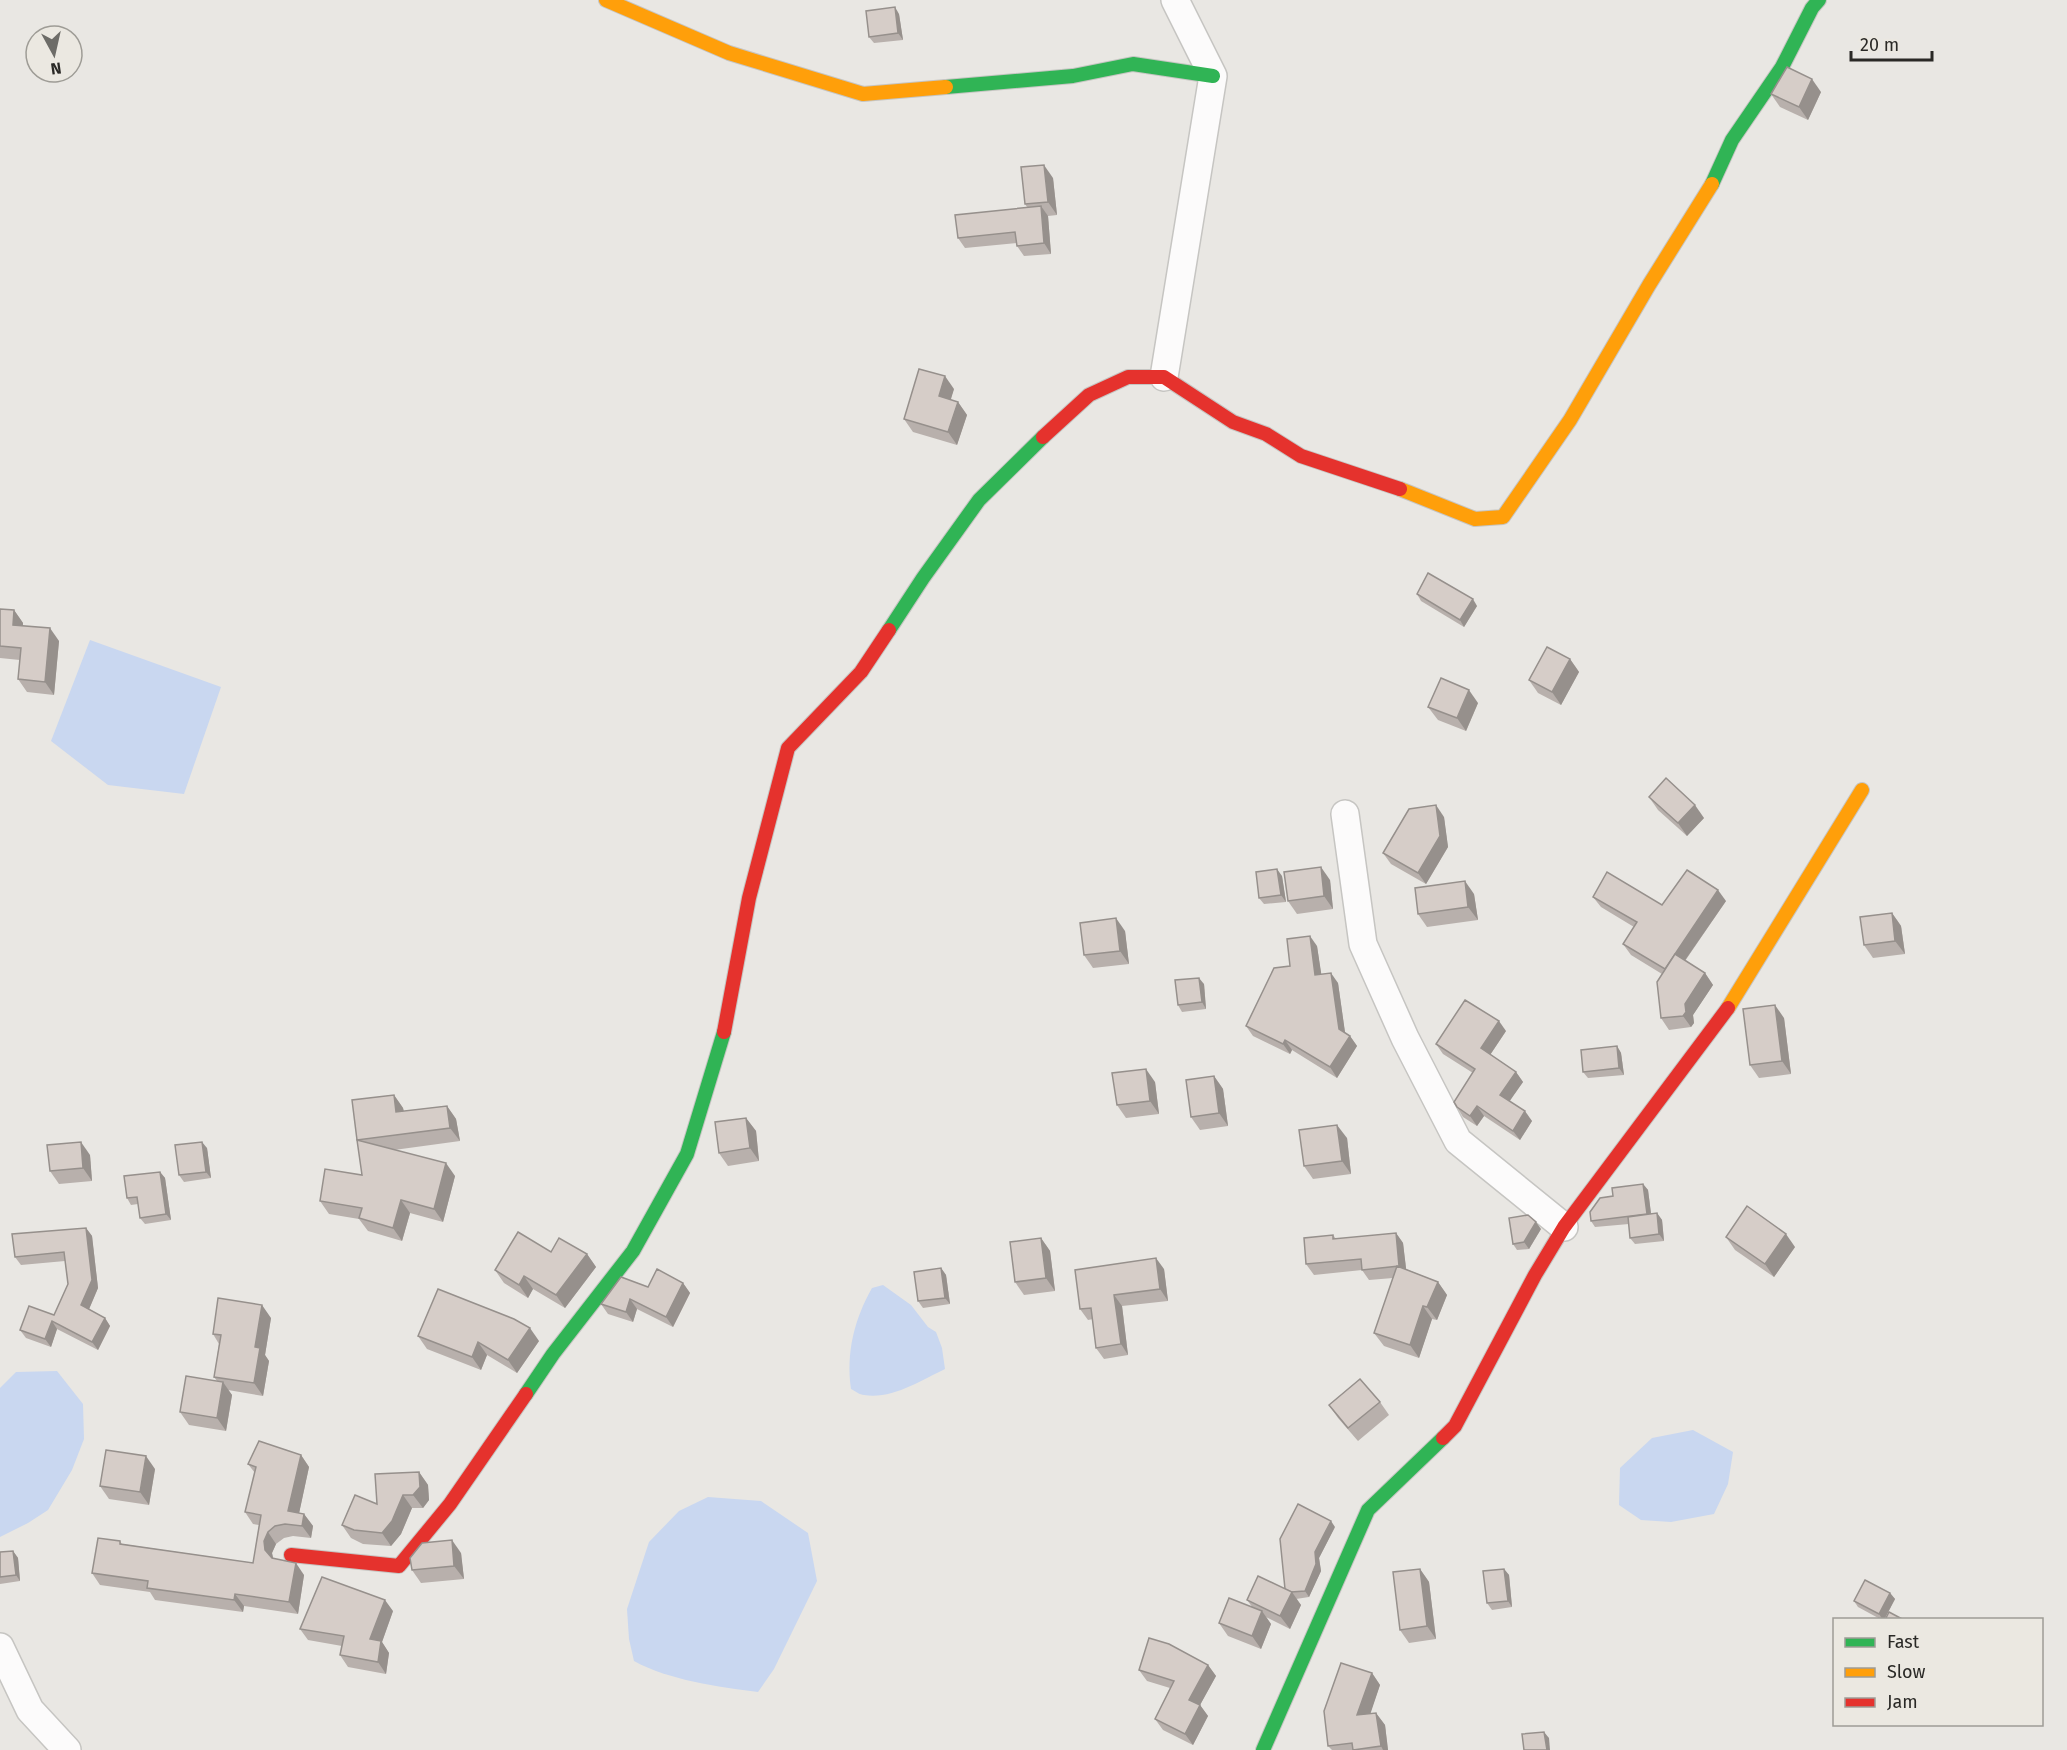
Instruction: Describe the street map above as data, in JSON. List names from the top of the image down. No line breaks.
{"legend":["Fast","Slow","Jam"],"scale_bar":"20 m","north":"bottom"}
